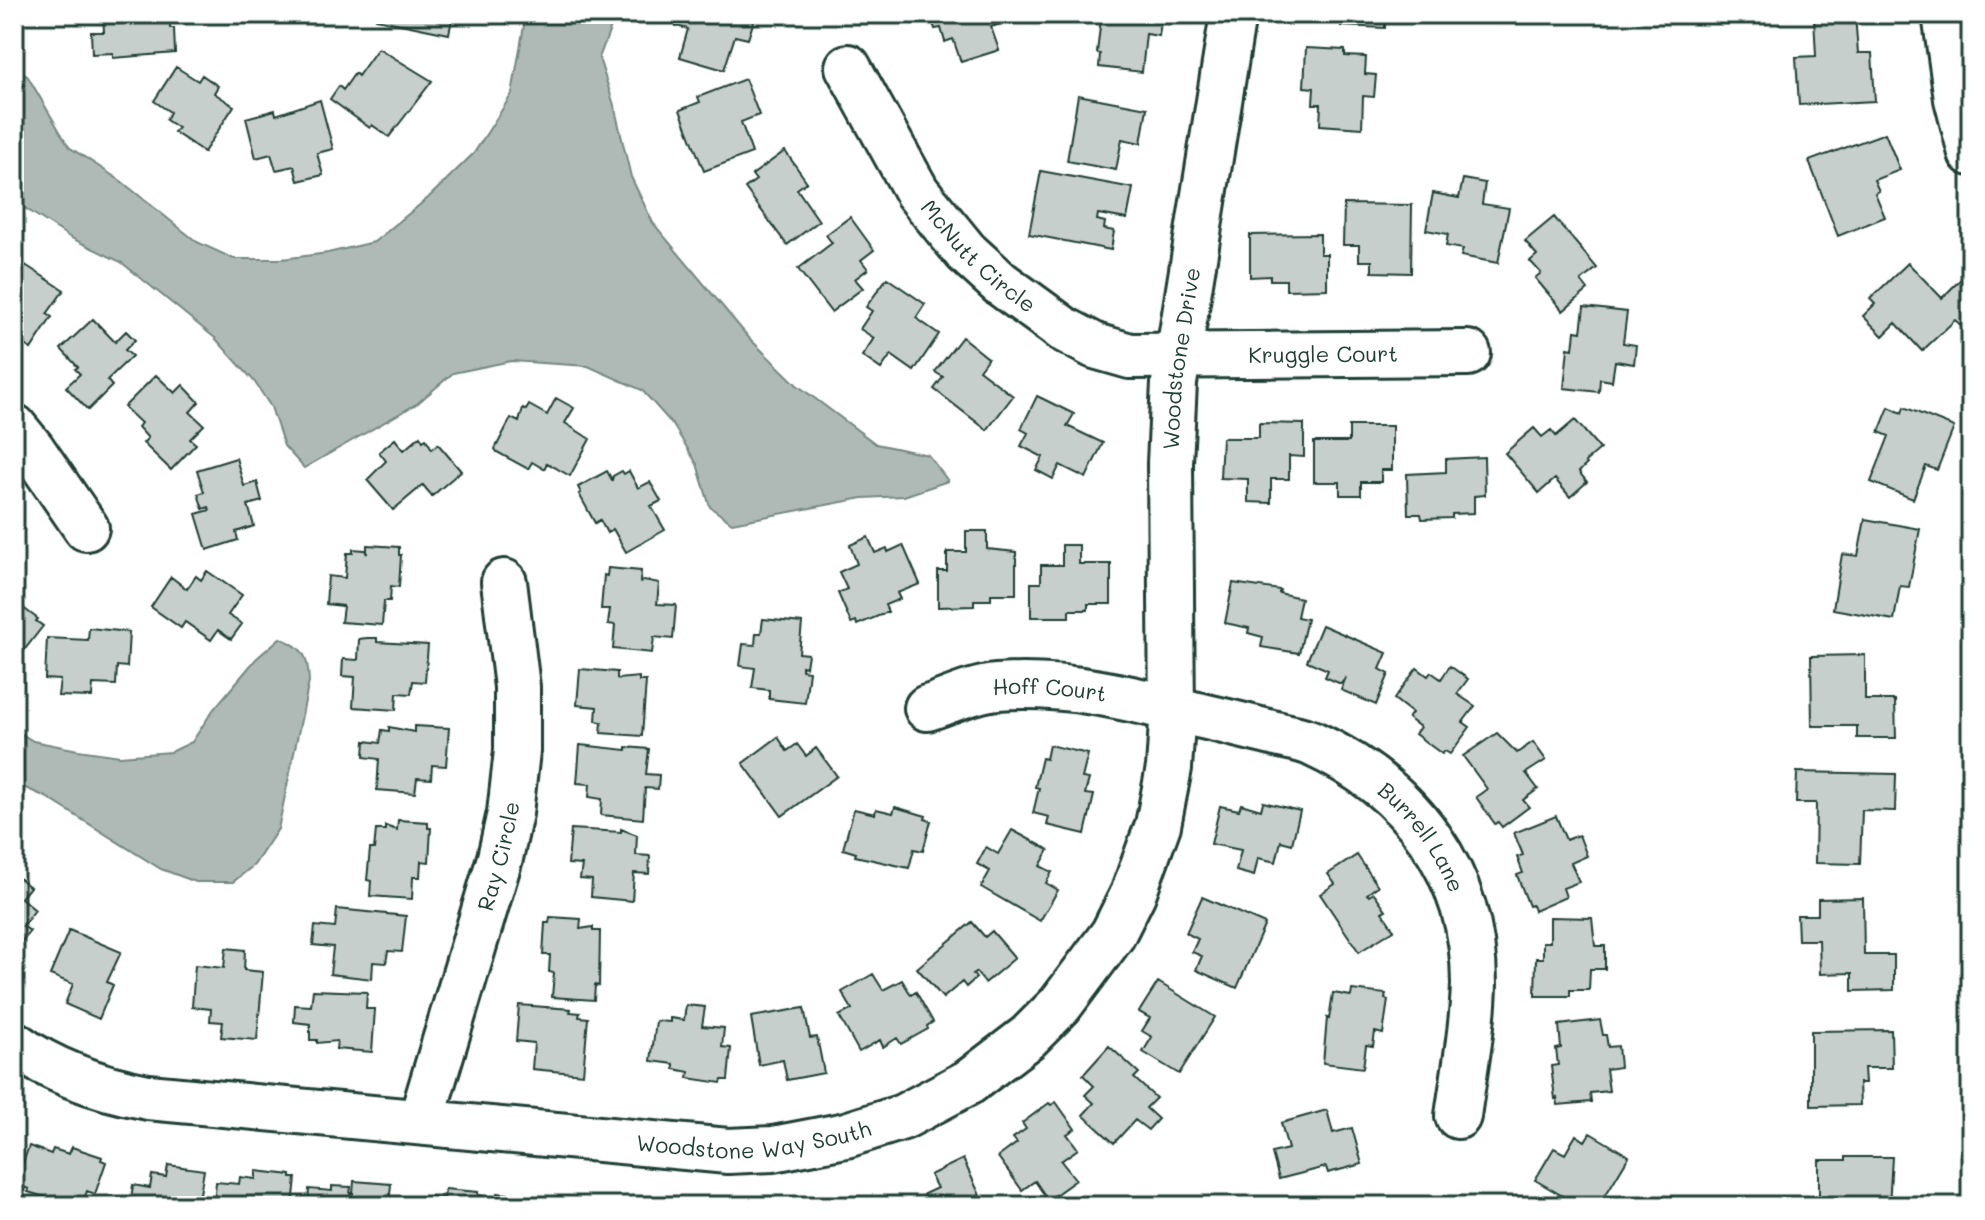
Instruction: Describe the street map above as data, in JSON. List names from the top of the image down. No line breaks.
{"streets":{"street":["McNutt Circle","Kruggle Court","Woodstone Drive","Hoff Court","Burrell Lane","Ray Circle","Woodstone Way South"]},"crossings":[["McNutt Circle","Kruggle Court"],["McNutt Circle","Woodstone Drive"],["Kruggle Court","Woodstone Drive"],["Woodstone Drive","Hoff Court"],["Woodstone Drive","Burrell Lane"],["Woodstone Drive","Woodstone Way South"],["Hoff Court","Burrell Lane"],["Hoff Court","Woodstone Way South"],["Burrell Lane","Woodstone Way South"],["Ray Circle","Woodstone Way South"]]}
